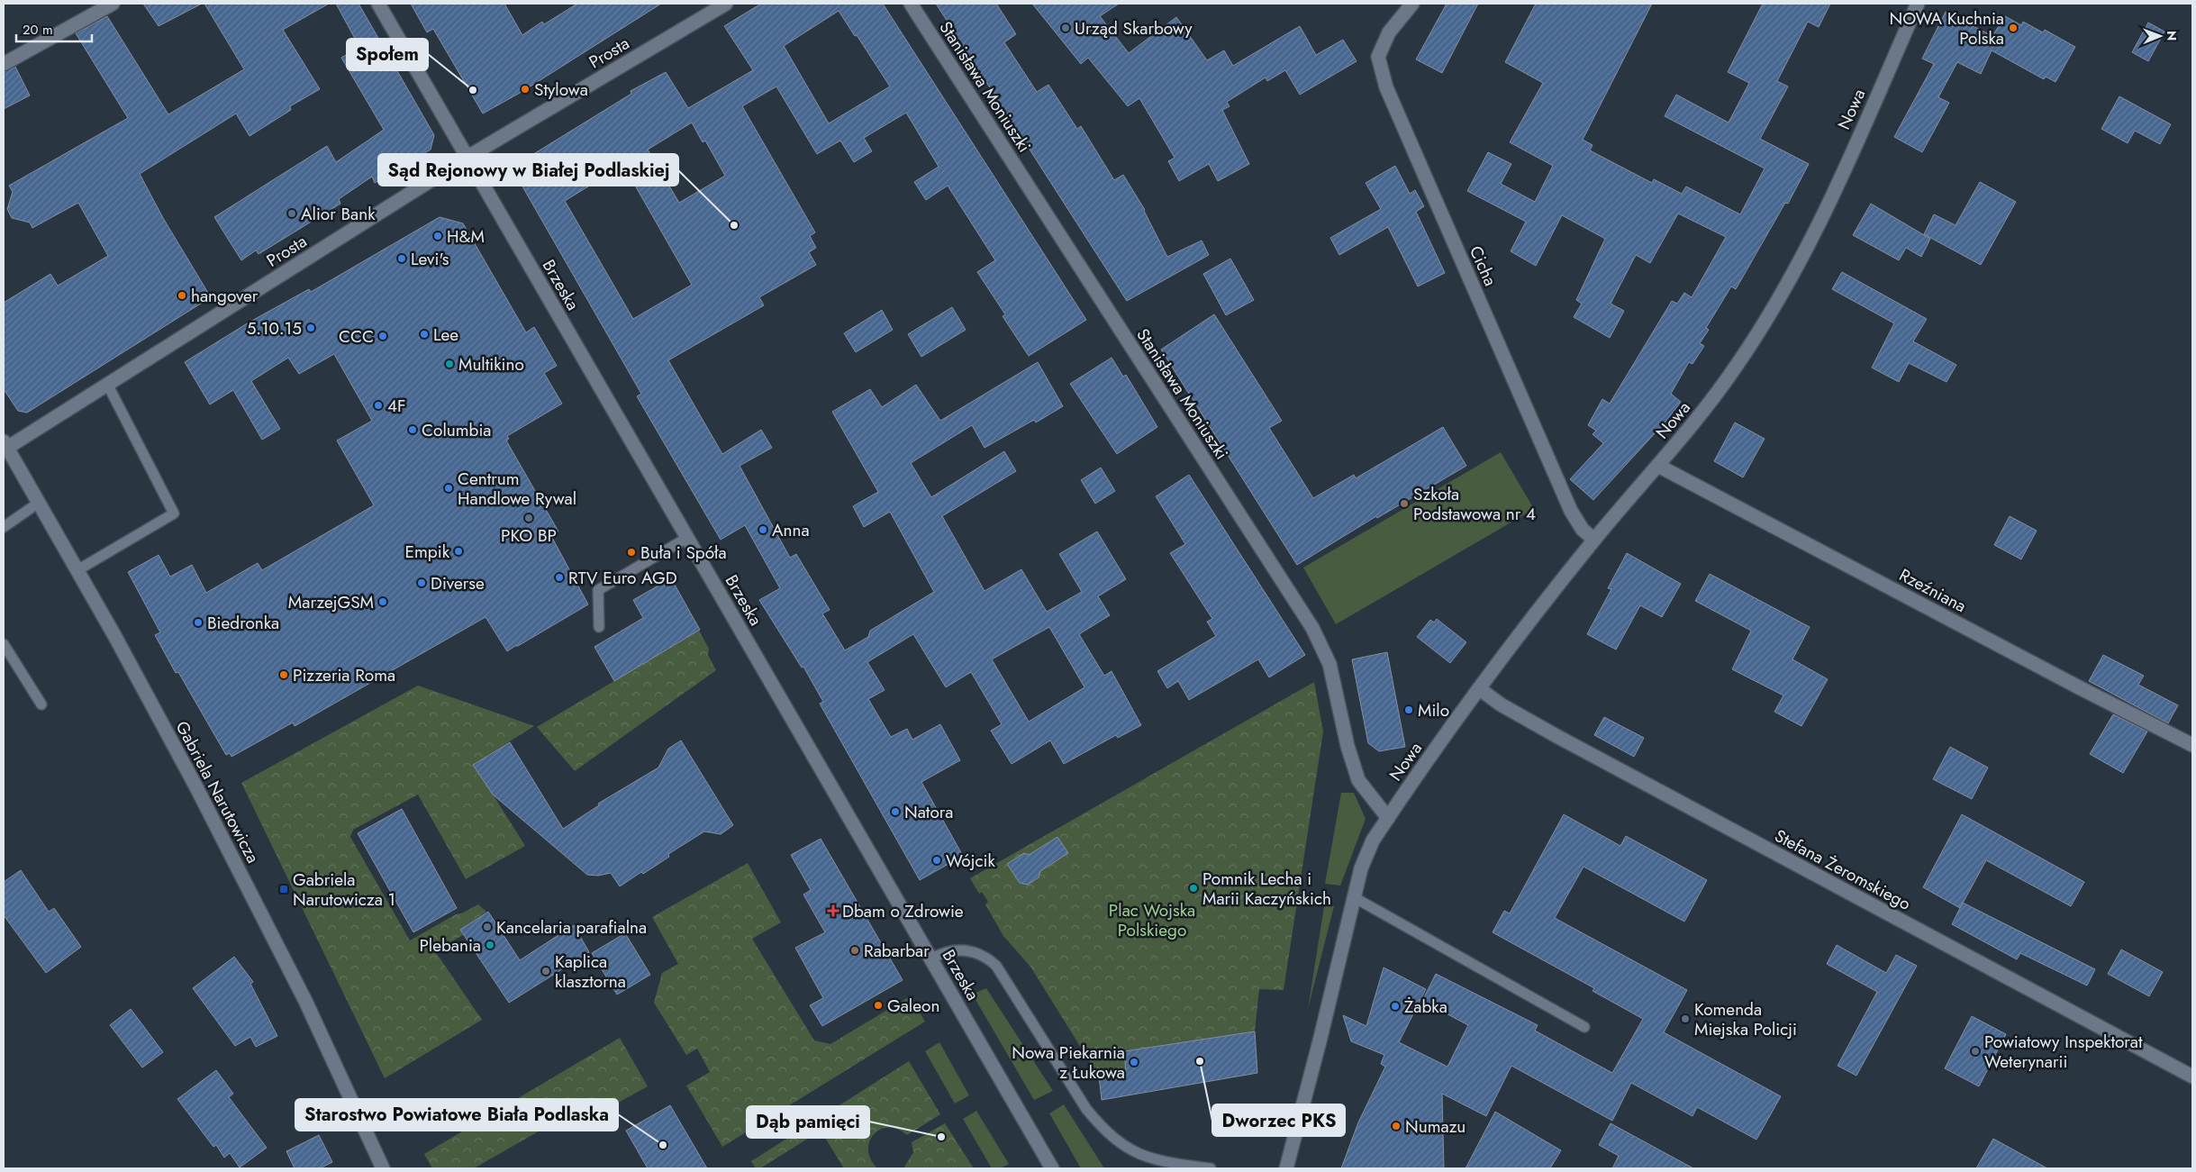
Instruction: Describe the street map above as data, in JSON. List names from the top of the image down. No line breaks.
{"streets":{"street":["Prosta","Stanisława Moniuszki","Nowa","Cicha","Brzeska","Rzeźniana","Gabriela Narutowicza","Stefana Żeromskiego"]},"crossings":[["Prosta","Brzeska"],["Prosta","Gabriela Narutowicza"],["Stanisława Moniuszki","Nowa"],["Nowa","Cicha"],["Nowa","Rzeźniana"],["Nowa","Stefana Żeromskiego"]],"parks":["Plac Wojska Polskiego"],"places":{"other":["Urząd Skarbowy","NOWA Kuchnia Polska","Stylowa","Społem","Alior Bank","Sąd Rejonowy w Białej Podlaskiej","H&M","Levi's","hangover","5.10.15","Lee","CCC","Multikino","4F","Columbia","Centrum Handlowe Rywal","Szkoła Podstawowa nr 4","PKO BP","Anna","Empik","Buła i Spóła","RTV Euro AGD","Diverse","MarzejGSM","Biedronka","Pizzeria Roma","Milo","Natora","Wójcik","Pomnik Lecha i Marii Kaczyńskich","Kancelaria parafialna","Plebania","Rabarbar","Kaplica klasztorna","Galeon","Żabka","Komenda Miejska Policji","Powiatowy Inspektorat Weterynarii","Dworzec PKS","Nowa Piekarnia z Łukowa","Numazu","Dąb pamięci","Starostwo Powiatowe Biała Podlaska"],"transit":["Gabriela Narutowicza 1"],"health":["Dbam o Zdrowie"]},"scale_bar":"20 m","north":"right"}
